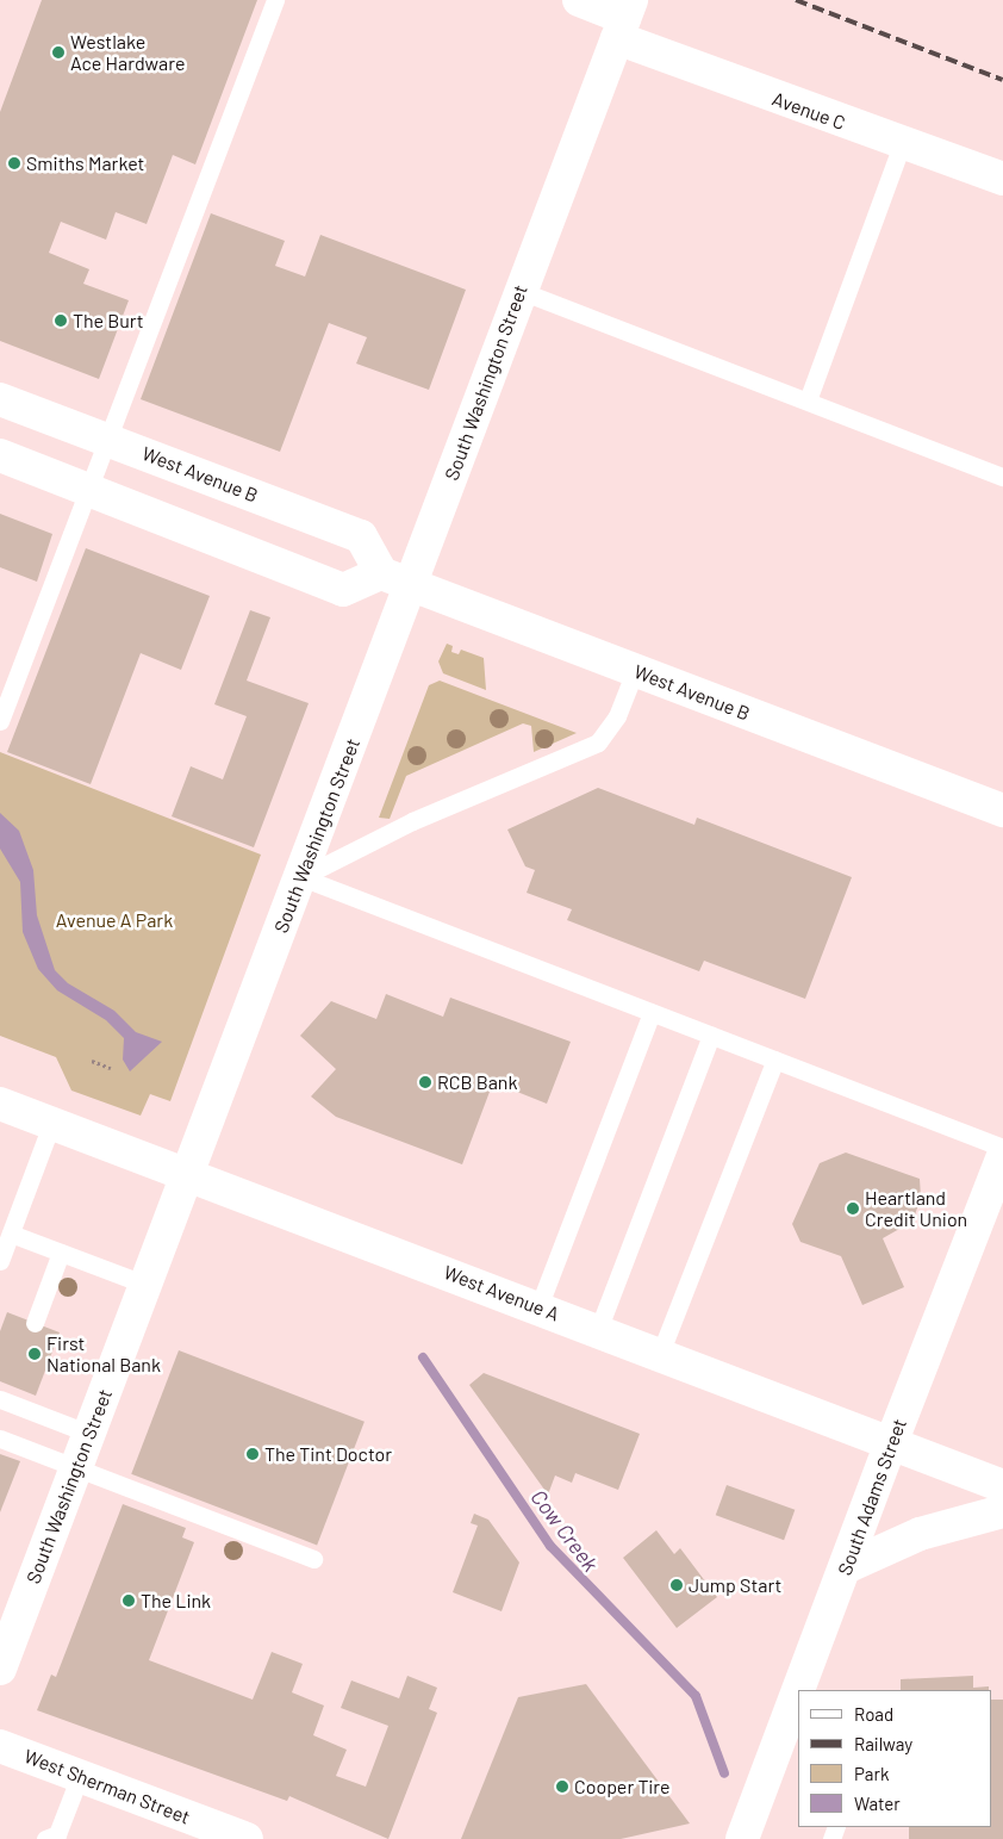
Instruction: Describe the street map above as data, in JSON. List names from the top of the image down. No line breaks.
{"streets":{"street":["Avenue C","South Washington Street","West Avenue B","West Avenue A","South Adams Street","West Sherman Street"]},"crossings":[["Avenue C","South Washington Street"],["South Washington Street","West Avenue B"],["South Washington Street","West Avenue A"],["West Avenue A","South Adams Street"]],"water":["Cow Creek"],"parks":["Avenue A Park"],"places":["Westlake Ace Hardware","Smiths Market","The Burt","RCB Bank","Heartland Credit Union","First National Bank","The Tint Doctor","Jump Start","The Link","Cooper Tire"],"legend":["Road","Railway","Park","Water"]}
